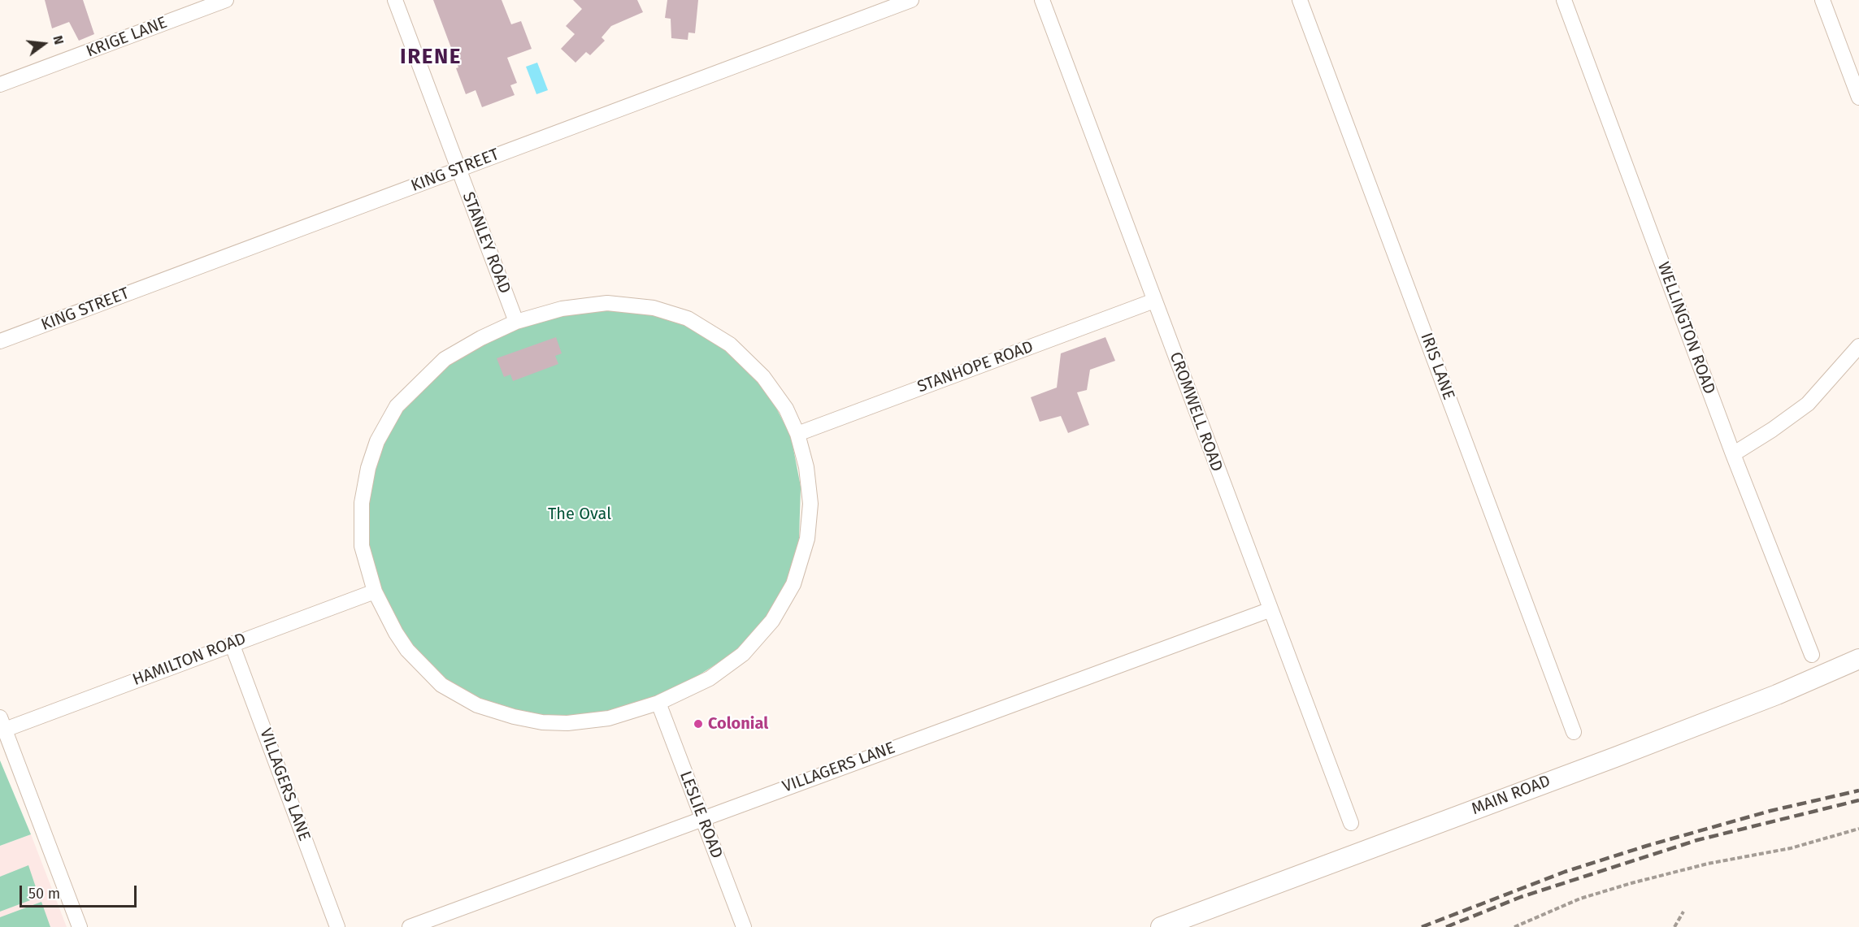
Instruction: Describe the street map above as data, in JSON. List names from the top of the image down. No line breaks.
{"streets":{"main road":["MAIN ROAD"],"street":["KRIGE LANE","KING STREET","STANLEY ROAD","WELLINGTON ROAD","IRIS LANE","STANHOPE ROAD","CROMWELL ROAD","HAMILTON ROAD","VILLAGERS LANE","LESLIE ROAD"]},"crossings":[["KING STREET","STANLEY ROAD"],["STANHOPE ROAD","CROMWELL ROAD"],["CROMWELL ROAD","VILLAGERS LANE"],["HAMILTON ROAD","VILLAGERS LANE"],["VILLAGERS LANE","LESLIE ROAD"]],"districts":["IRENE"],"parks":["The Oval"],"places":["Colonial"],"scale_bar":"50 m","north":"right"}
